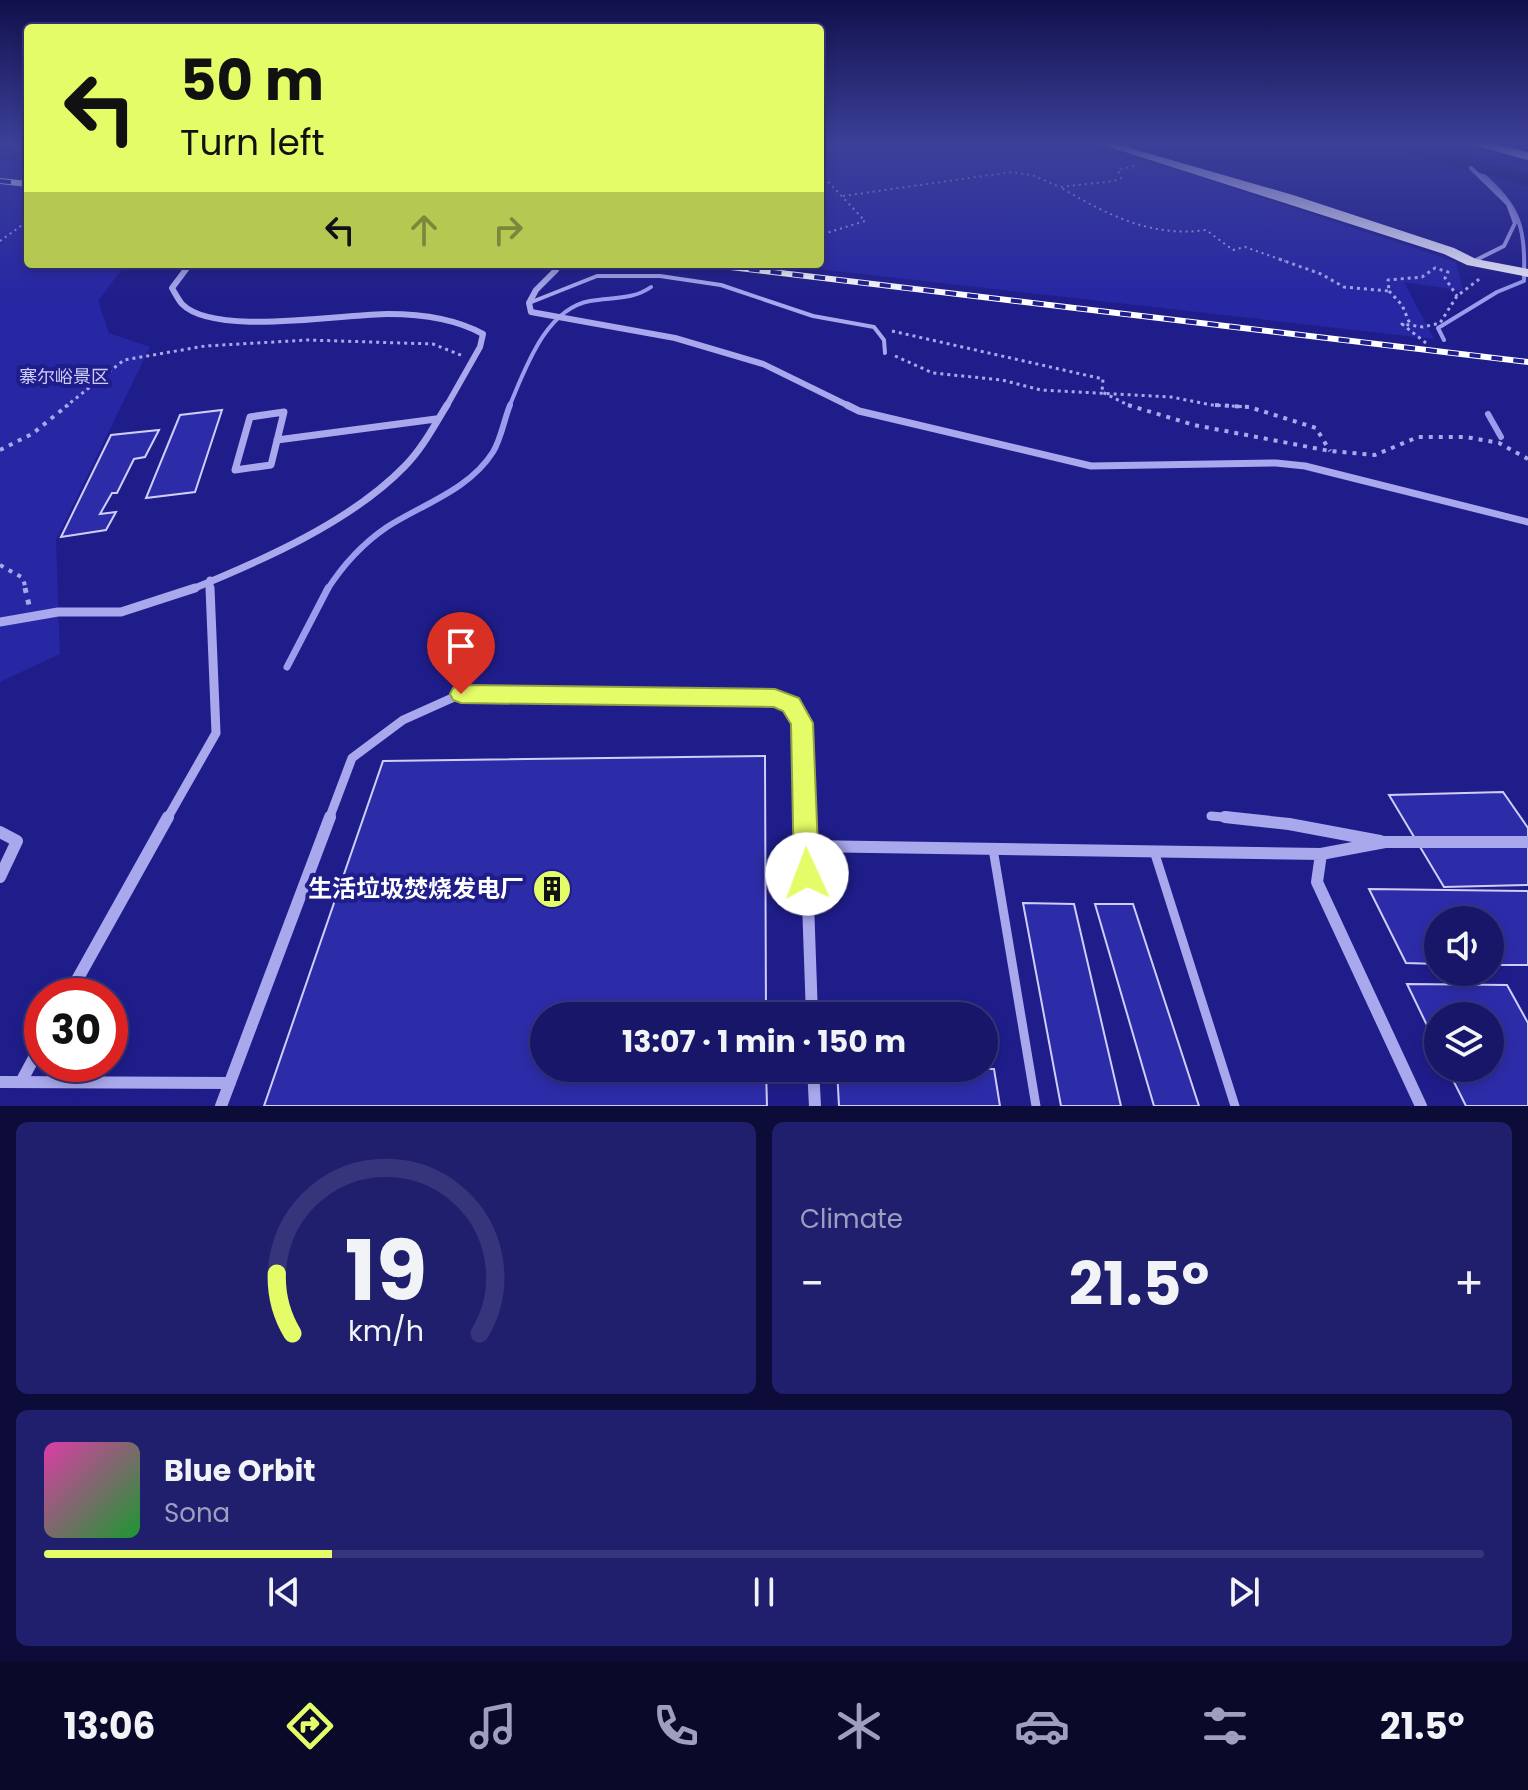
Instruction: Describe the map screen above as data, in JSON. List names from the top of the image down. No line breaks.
{"parks":["寨尔峪景区"],"places":{"building":["生活垃圾焚烧发电厂"]},"page":{"turn":["50 m","Turn left"],"limit":"30","trip":"13:07 · 1 min · 150 m","tile":"Climate","heat":["−","21.5°","+"],"song":["Blue Orbit","Sona"],"tabs":["13:06","21.5°"],"gauge":["19","km/h"]}}
